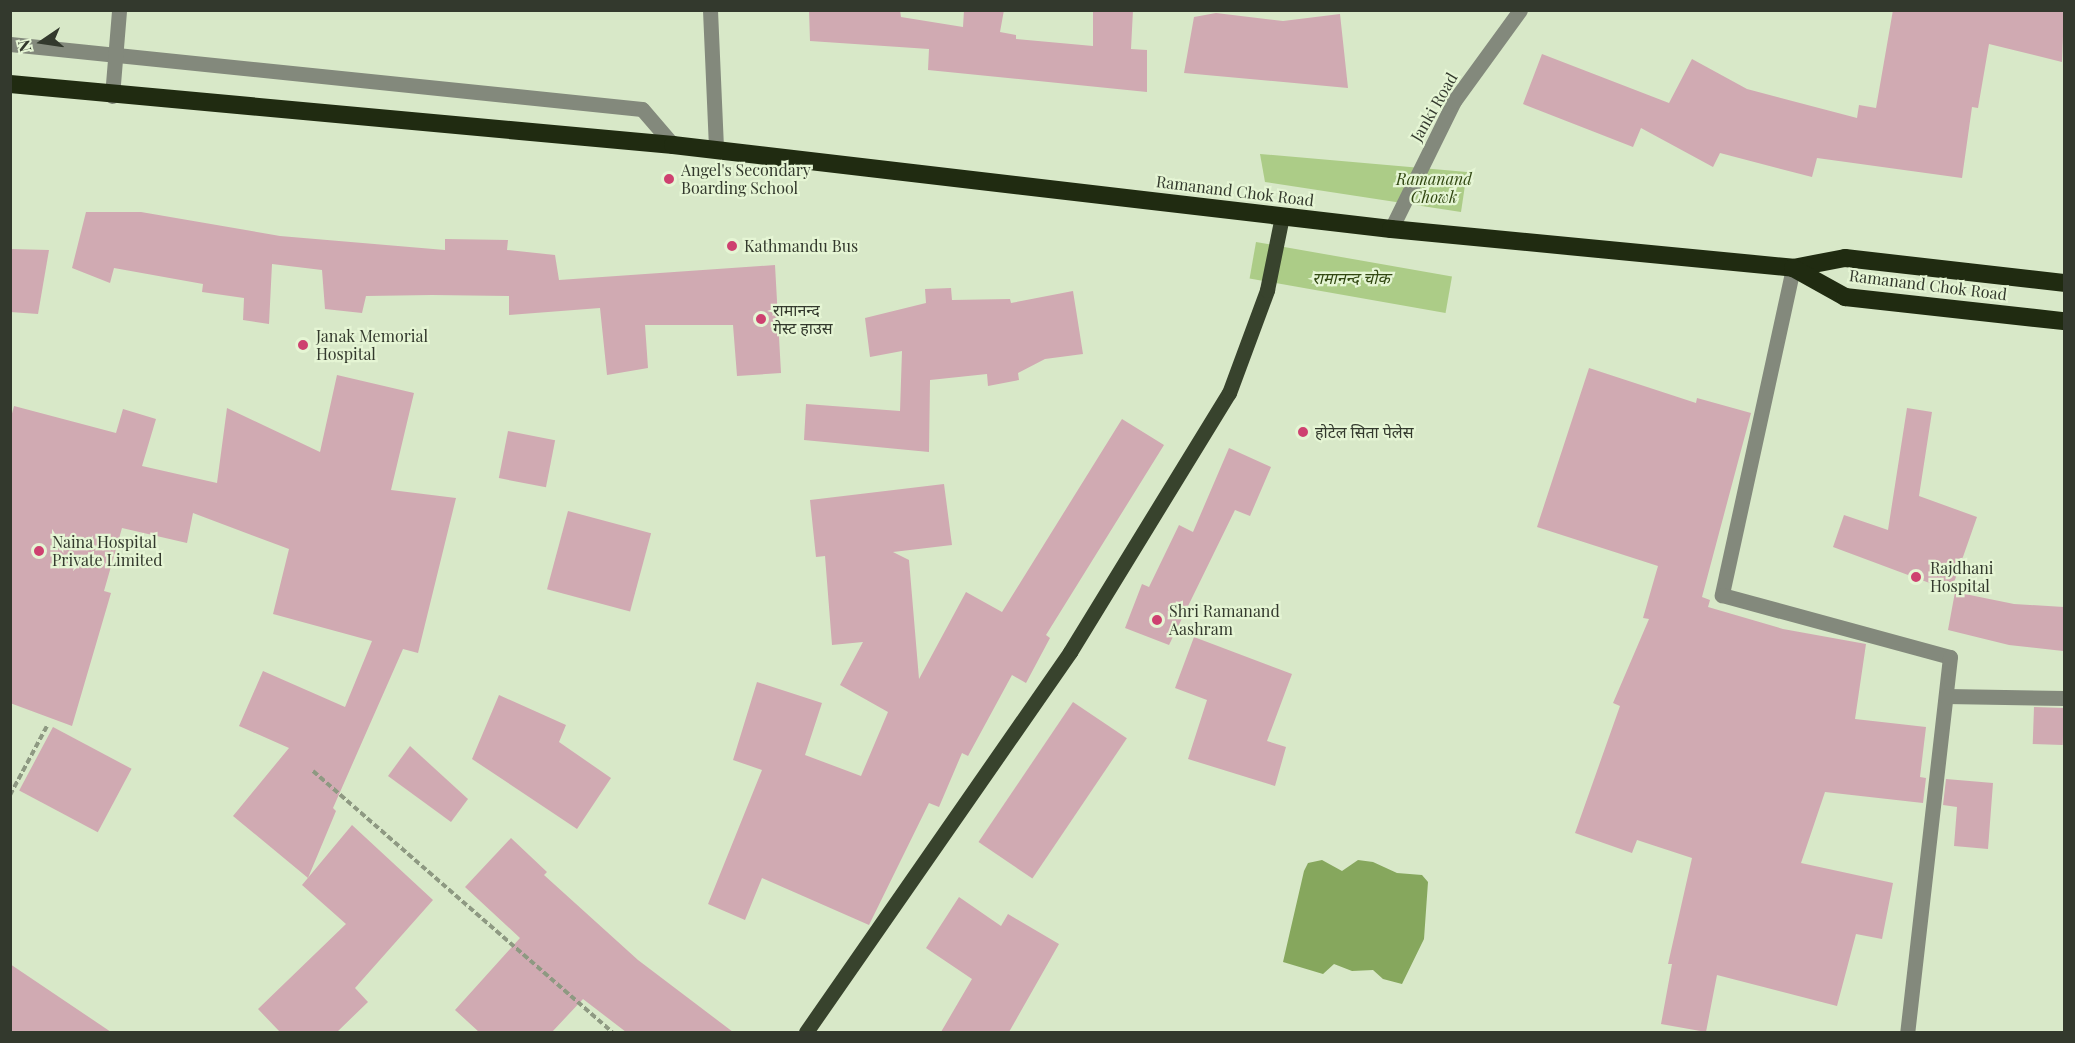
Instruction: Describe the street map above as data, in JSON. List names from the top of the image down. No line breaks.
{"streets":{"highway":["Ramanand Chok Road"],"street":["Janki Road"]},"crossings":[["Janki Road","Ramanand Chok Road"]],"parks":["Ramanand Chowk","रामानन्द चोक"],"places":["Angel's Secondary Boarding School","Kathmandu Bus","रामानन्द गेस्ट हाउस","Janak Memorial Hospital","होटेल सिता पेलेस","Naina Hospital Private Limited","Rajdhani Hospital","Shri Ramanand Aashram"],"north":"left"}
